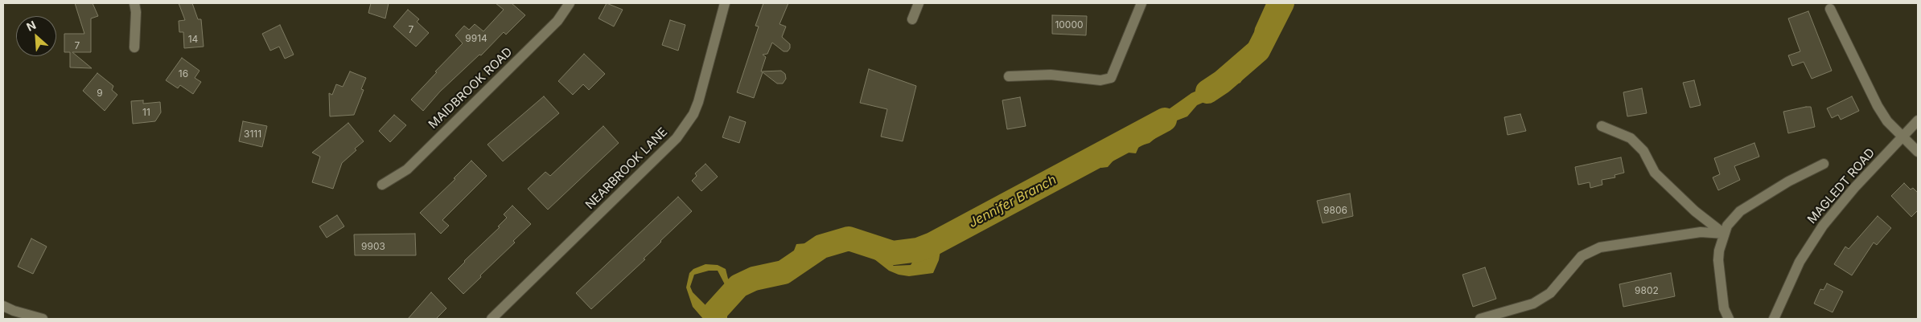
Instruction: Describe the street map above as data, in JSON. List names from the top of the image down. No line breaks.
{"streets":{"street":["MAIDBROOK ROAD","NEARBROOK LANE","MAGLEDT ROAD"]},"water":["Jennifer Branch"],"house_numbers":["10000","7","9914","14","7","16","9","11","3111","9806","9903","9802"],"north":"top left"}
